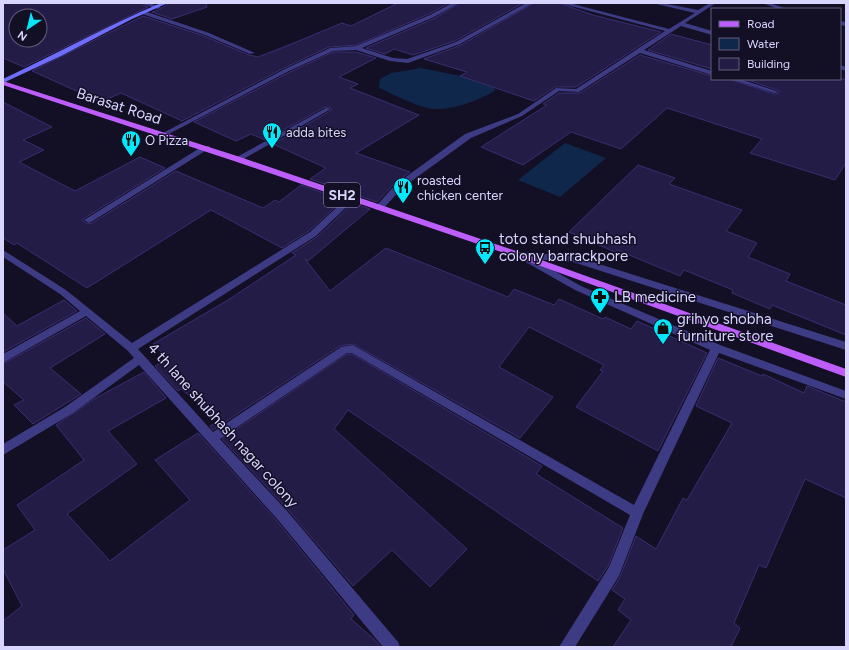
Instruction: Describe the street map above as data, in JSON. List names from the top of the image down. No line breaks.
{"streets":{"main road":["Barasat Road","SH2"],"street":["4 th lane shubhash nagar colony"]},"places":{"restaurant":["adda bites","O Pizza","roasted chicken center"],"bus stop":["toto stand shubhash colony barrackpore"],"pharmacy":["LB medicine"],"shop":["grihyo shobha furniture store"]},"legend":["Road","Water","Building"],"north":"bottom left"}
